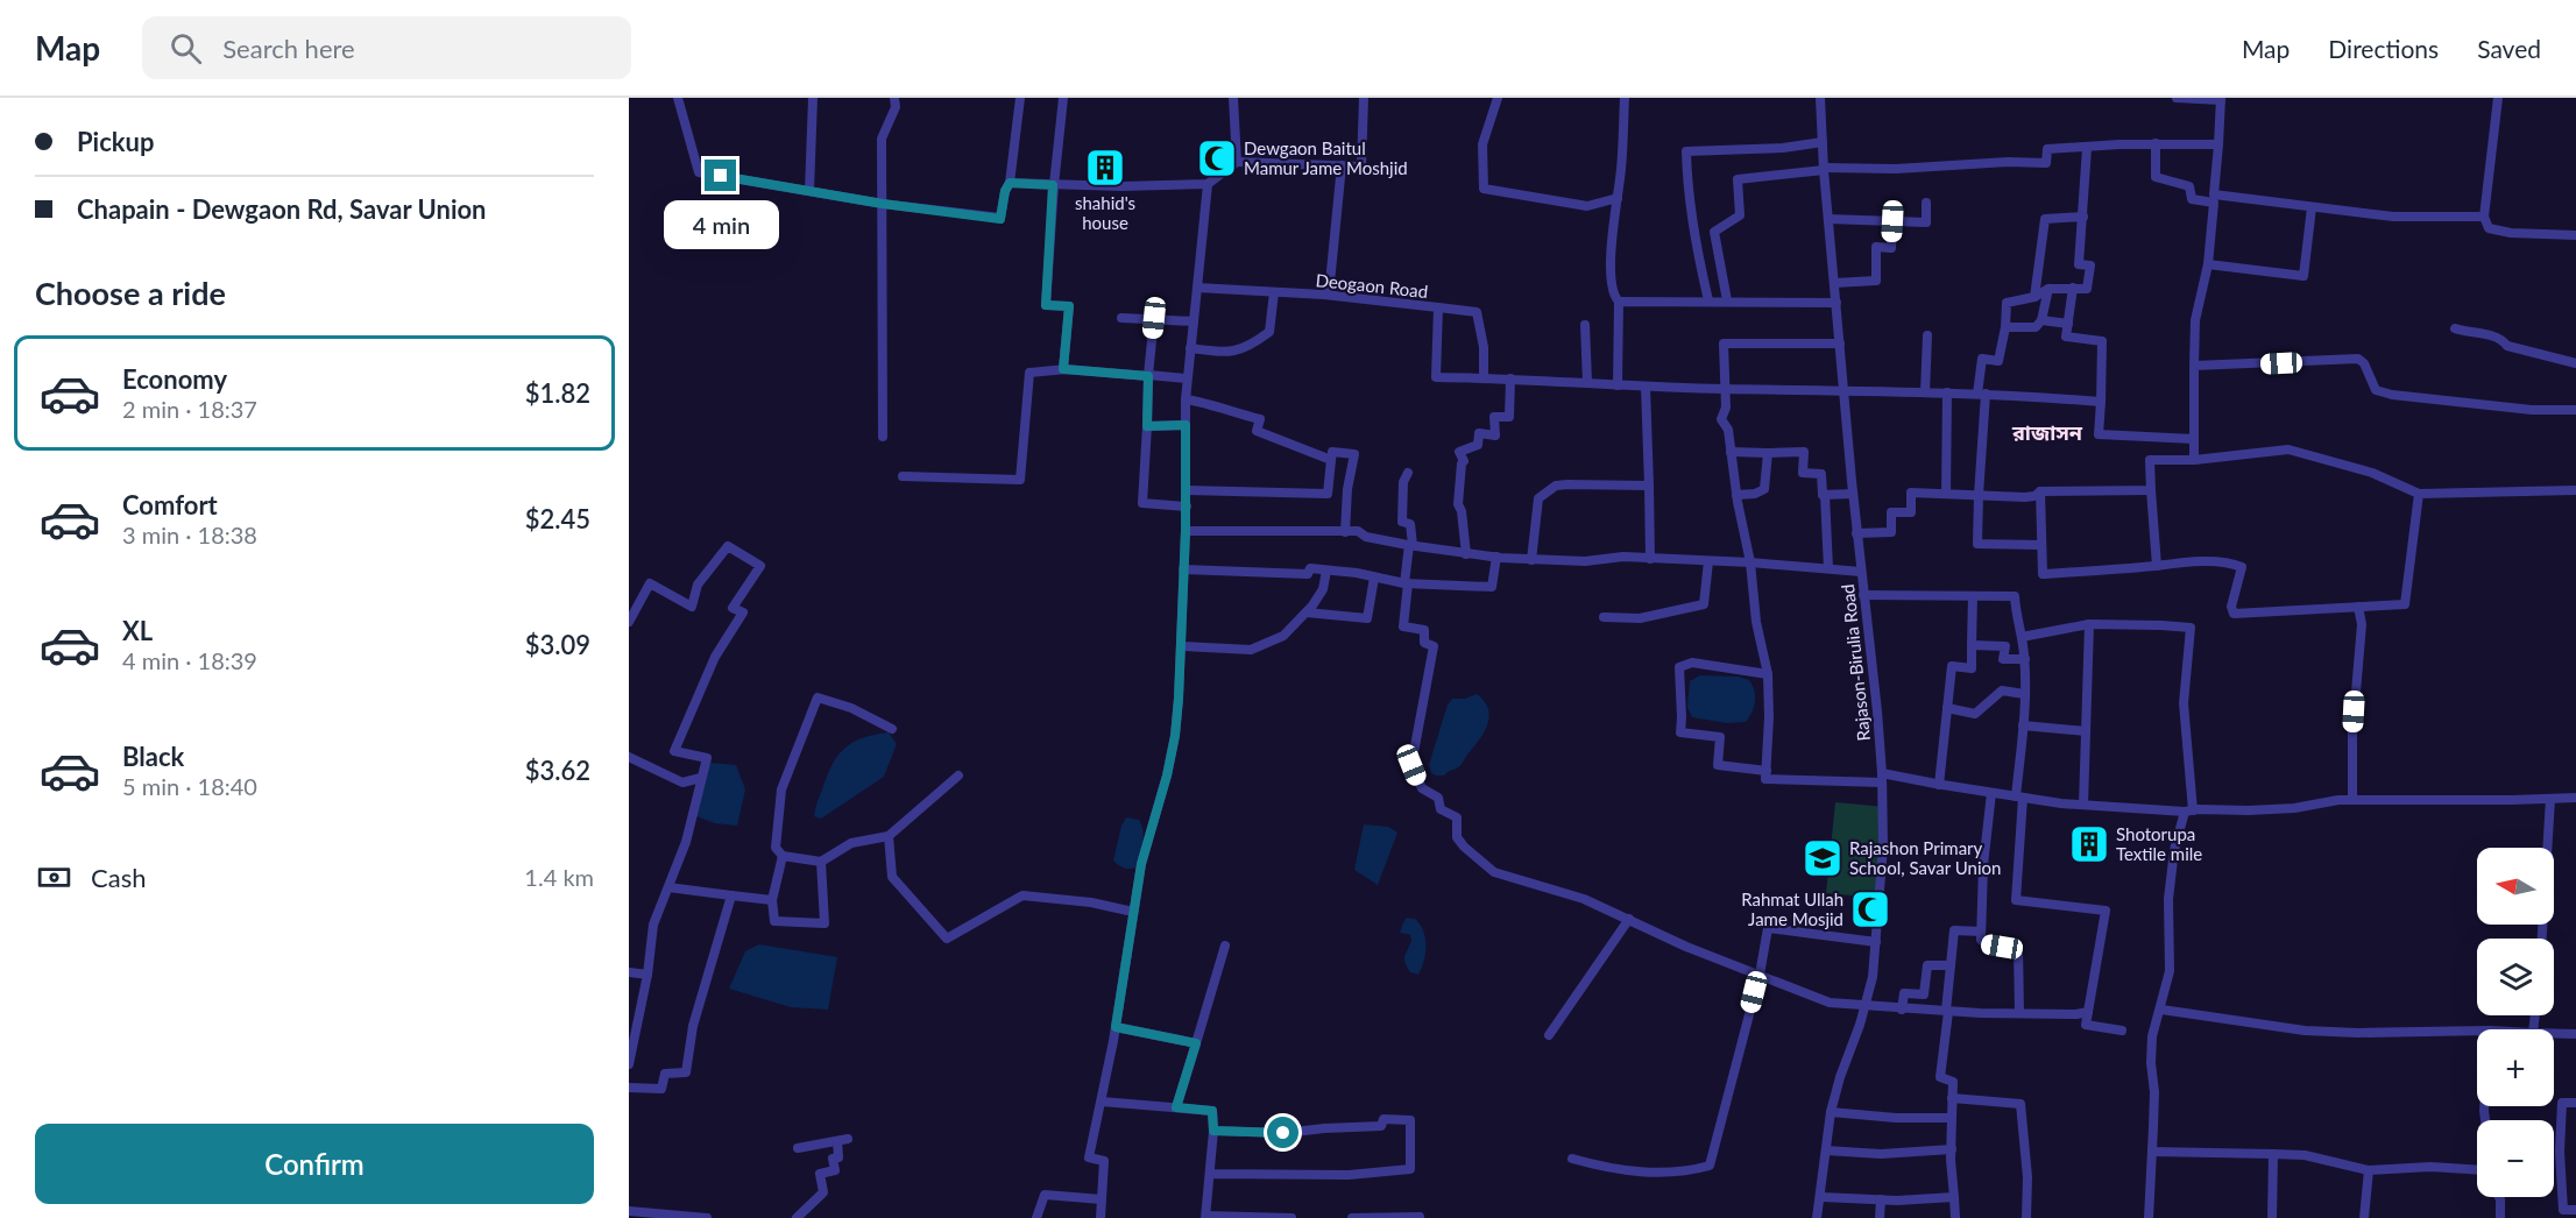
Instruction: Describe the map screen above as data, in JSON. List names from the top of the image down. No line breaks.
{"streets":{"street":["Deogaon Road","Rajason-Birulia Road"]},"crossings":[["Deogaon Road","Rajason-Birulia Road"]],"districts":["রাজাসন"],"places":{"mosque":["Dewgaon Baitul Mamur Jame Moshjid","Rahmat Ullah Jame Mosjid"],"building":["shahid's house","Shotorupa Textile mile"],"school or university":["Rajashon Primary School, Savar Union"]},"north":"left","page":{"header":"Map","search":"Search here","nav":["Map","Directions","Saved"],"banner":["Pickup","Chapain - Dewgaon Rd, Savar Union"],"bubble":"4 min","heading":"Choose a ride","list":[{"name":"Economy","note":"2 min · 18:37","value":"$1.82"},{"name":"Comfort","note":"3 min · 18:38","value":"$2.45"},{"name":"XL","note":"4 min · 18:39","value":"$3.09"},{"name":"Black","note":"5 min · 18:40","value":"$3.62"}],"pay":["Cash","1.4 km"],"map_buttons":["+","−"],"buttons":"Confirm"}}
